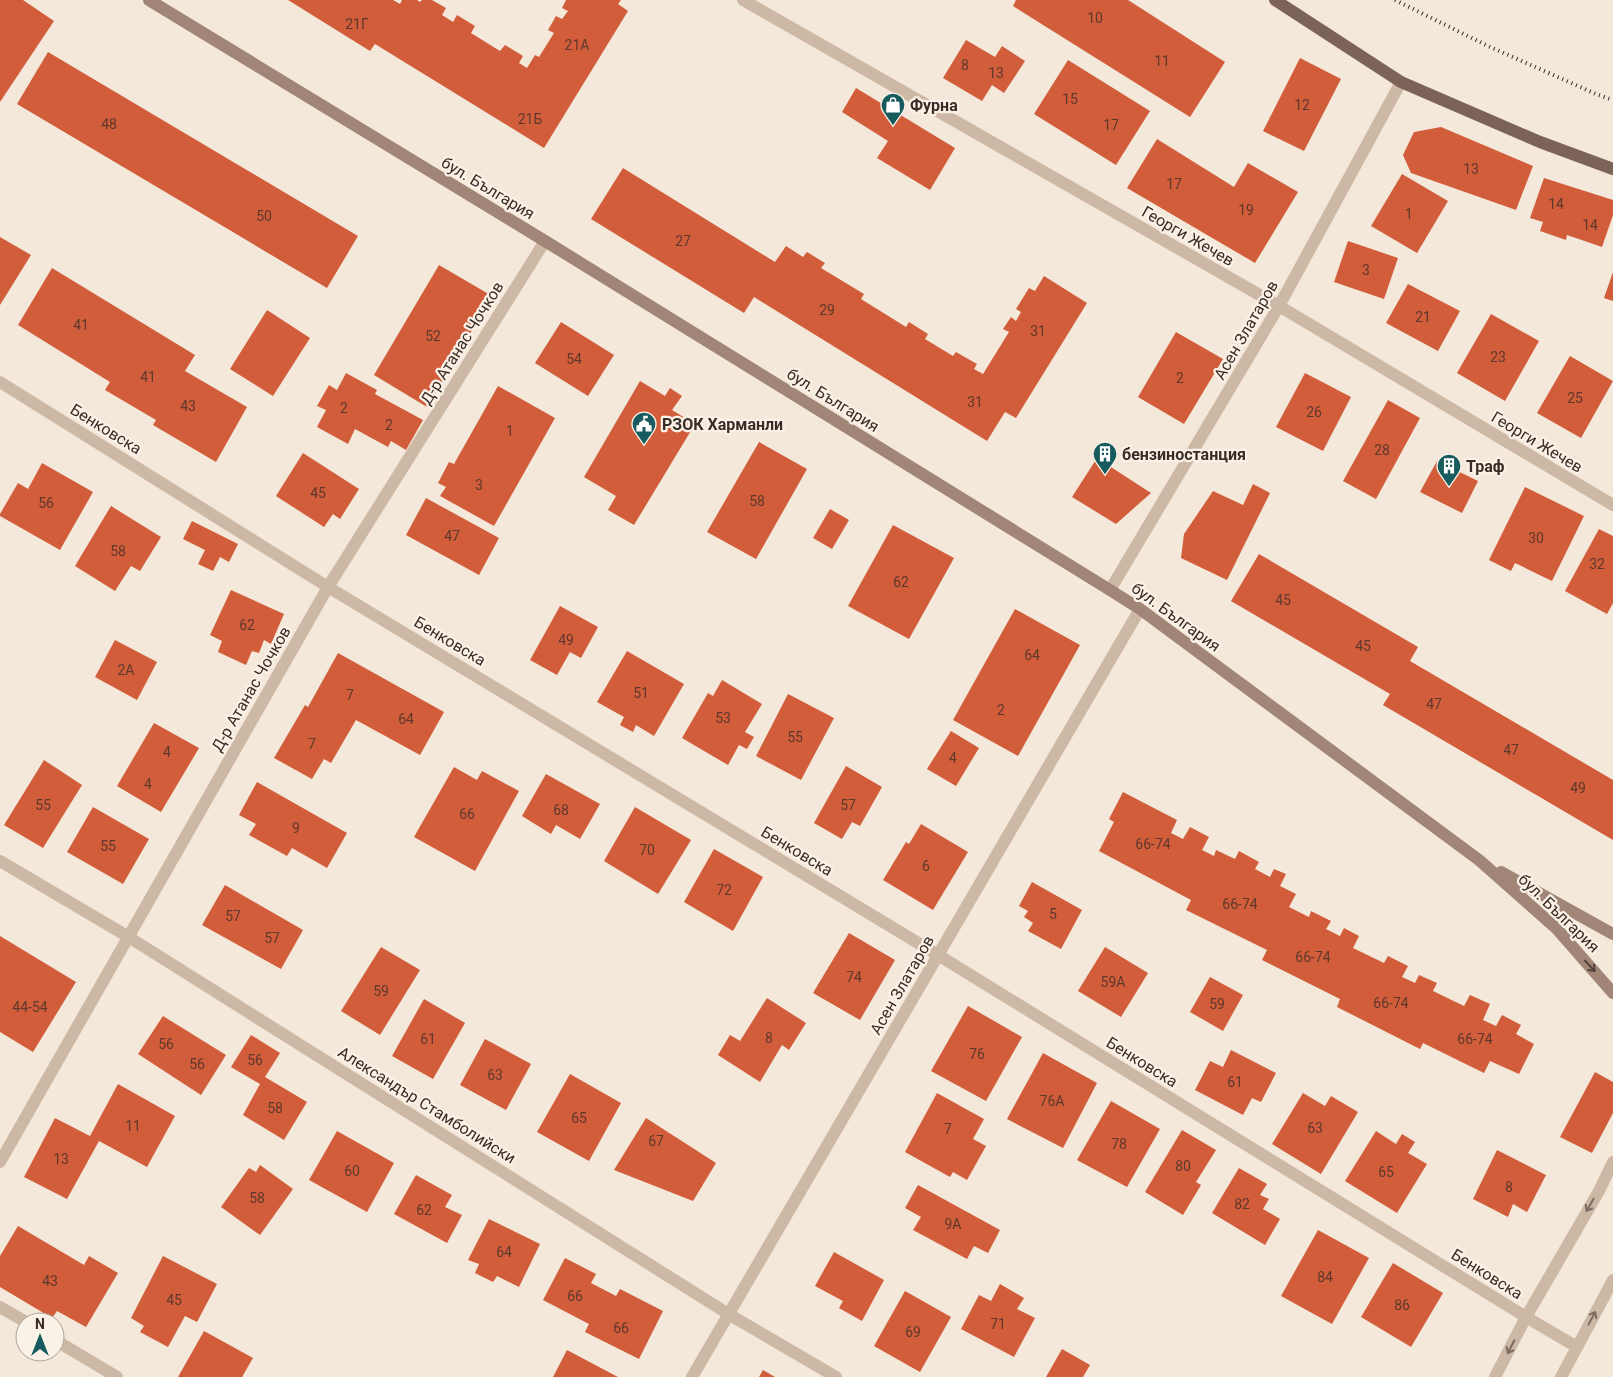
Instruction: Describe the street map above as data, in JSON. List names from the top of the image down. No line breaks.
{"streets":{"street":["бул. България","Георги Жечев","Асен Златаров","Д-р Атанас Чочков","Бенковска","Александър Стамболийски"]},"crossings":[["бул. България","Асен Златаров"],["бул. България","Д-р Атанас Чочков"],["Георги Жечев","Асен Златаров"],["Асен Златаров","Бенковска"],["Асен Златаров","Александър Стамболийски"],["Д-р Атанас Чочков","Бенковска"],["Д-р Атанас Чочков","Александър Стамболийски"]],"places":{"shop":["Фурна"],"public building":["РЗОК Харманли"],"building":["бензиностанция","Траф"]},"house_numbers":["10","21Г","21А","11","8","13","15","12","21Б","48","17","13","17","14","19","1","50","14","27","3","29","21","41","31","52","23","54","41","2","25","31","43","2","26","2","1","28","3","45","58","56","47","30","58","32","62","45","62","49","45","64","2А","51","7","47","2","53","64","55","7","47","4","4","4","49","55","57","68","66","9","66-74","55","70","6","72","66-74","5","57","57","66-74","74","59А","59","66-74","59","44-54","8","61","66-74","56","76","56","56","63","61","76А","58","65","11","63","7","67","78","13","80","60","65","8","58","82","62","9А","64","84","43","66","45","86","71","66","69"],"north":"top"}
